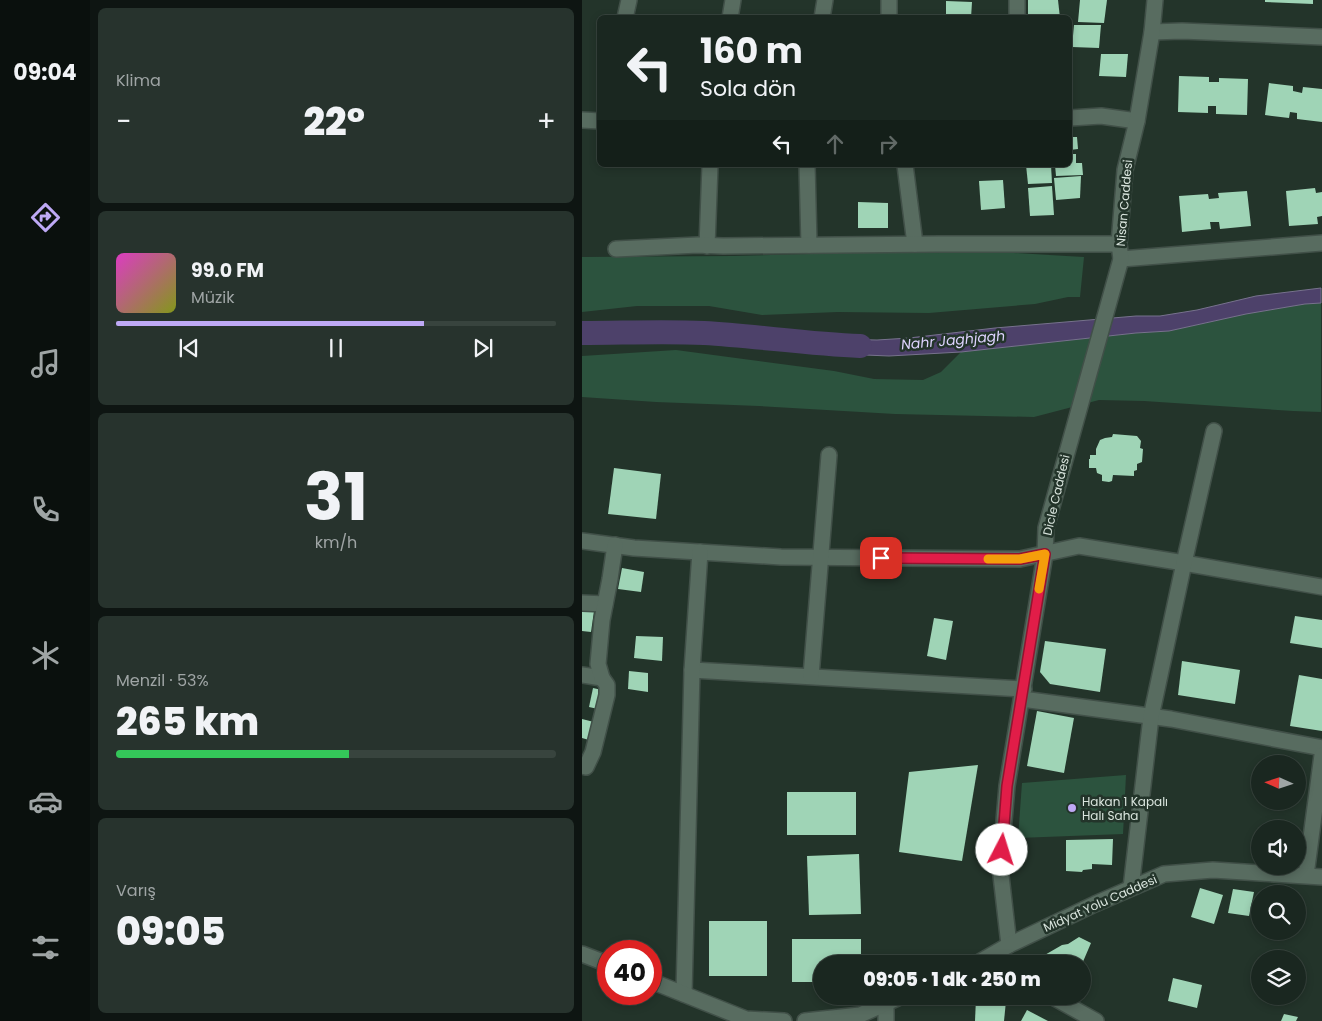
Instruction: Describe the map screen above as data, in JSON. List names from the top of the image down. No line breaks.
{"streets":{"street":["Nisan Caddesi","Dicle Caddesi","Midyat Yolu Caddesi"]},"crossings":[["Nisan Caddesi","Dicle Caddesi"],["Dicle Caddesi","Midyat Yolu Caddesi"]],"water":["Nahr Jaghjagh"],"places":["Hakan 1 Kapalı Halı Saha"],"north":"left","page":{"tabs":"09:04","tile":["Klima",["31","km/h"],["Menzil · 53%","265 km"],["Varış","09:05"]],"turn":["160 m","Sola dön"],"heat":["−","22°","+"],"song":["99.0 FM","Müzik"],"limit":"40","trip":"09:05 · 1 dk · 250 m"}}
